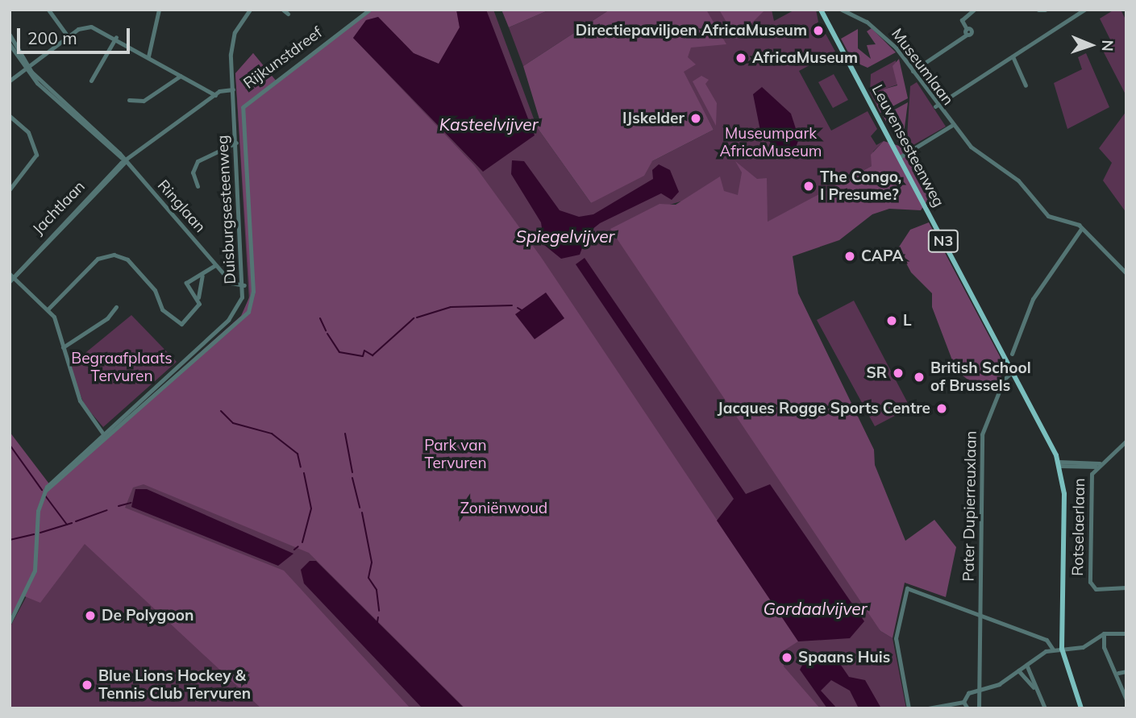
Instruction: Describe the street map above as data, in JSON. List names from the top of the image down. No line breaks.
{"streets":{"main road":["Leuvensesteenweg","N3"],"street":["Rijkunstdreef","Museumlaan","Ringlaan","Jachtlaan","Duisburgsesteenweg","Pater Dupierreuxlaan","Rotselaerlaan"]},"crossings":[["Rijkunstdreef","Duisburgsesteenweg"],["Museumlaan","Leuvensesteenweg"],["Leuvensesteenweg","Pater Dupierreuxlaan"],["Leuvensesteenweg","Rotselaerlaan"],["Ringlaan","Jachtlaan"],["Ringlaan","Duisburgsesteenweg"],["Jachtlaan","Duisburgsesteenweg"]],"water":["Kasteelvijver","Spiegelvijver","Gordaalvijver"],"parks":["Museumpark AfricaMuseum","Begraafplaats Tervuren","Park van Tervuren","Zoniënwoud"],"places":["Directiepaviljoen AfricaMuseum","AfricaMuseum","IJskelder","The Congo, I Presume?","CAPA","L","SR","British School of Brussels","Jacques Rogge Sports Centre","De Polygoon","Spaans Huis","Blue Lions Hockey & Tennis Club Tervuren"],"scale_bar":"200 m","north":"right"}
